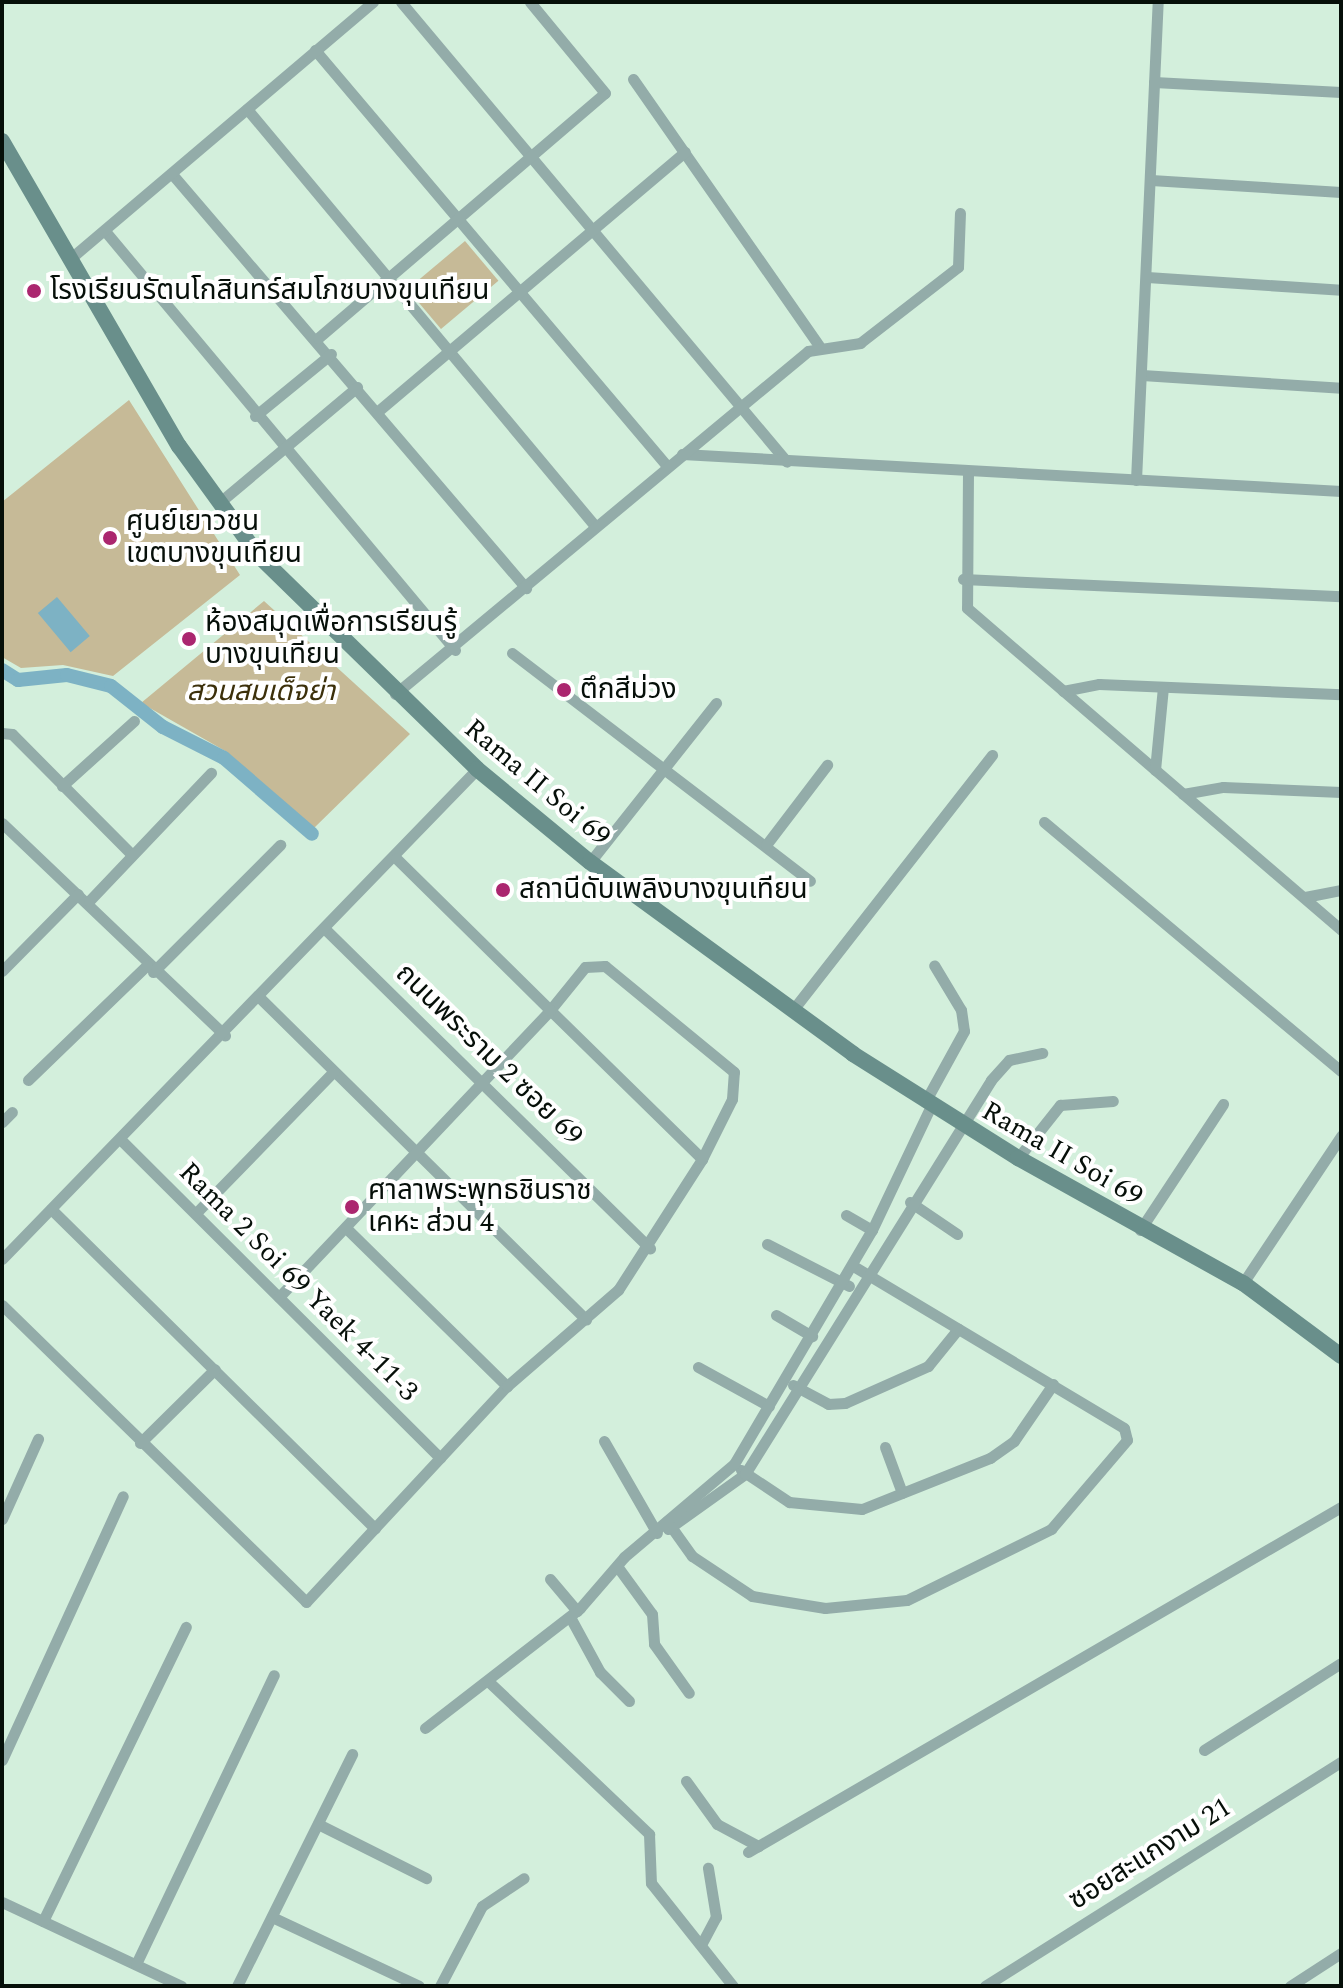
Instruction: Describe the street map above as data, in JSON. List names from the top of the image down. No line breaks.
{"streets":{"street":["Rama II Soi 69","ถนนพระราม 2 ซอย 69","Rama 2 Soi 69 Yaek 4-11-3","ซอยสะแกงาม 21"]},"parks":["สวนสมเด็จย่า"],"places":["โรงเรียนรัตนโกสินทร์สมโภชบางขุนเทียน","ศูนย์เยาวชน เขตบางขุนเทียน","ห้องสมุดเพื่อการเรียนรู้ บางขุนเทียน","ตึกสีม่วง","สถานีดับเพลิงบางขุนเทียน","ศาลาพระพุทธชินราช เคหะ ส่วน 4"]}
